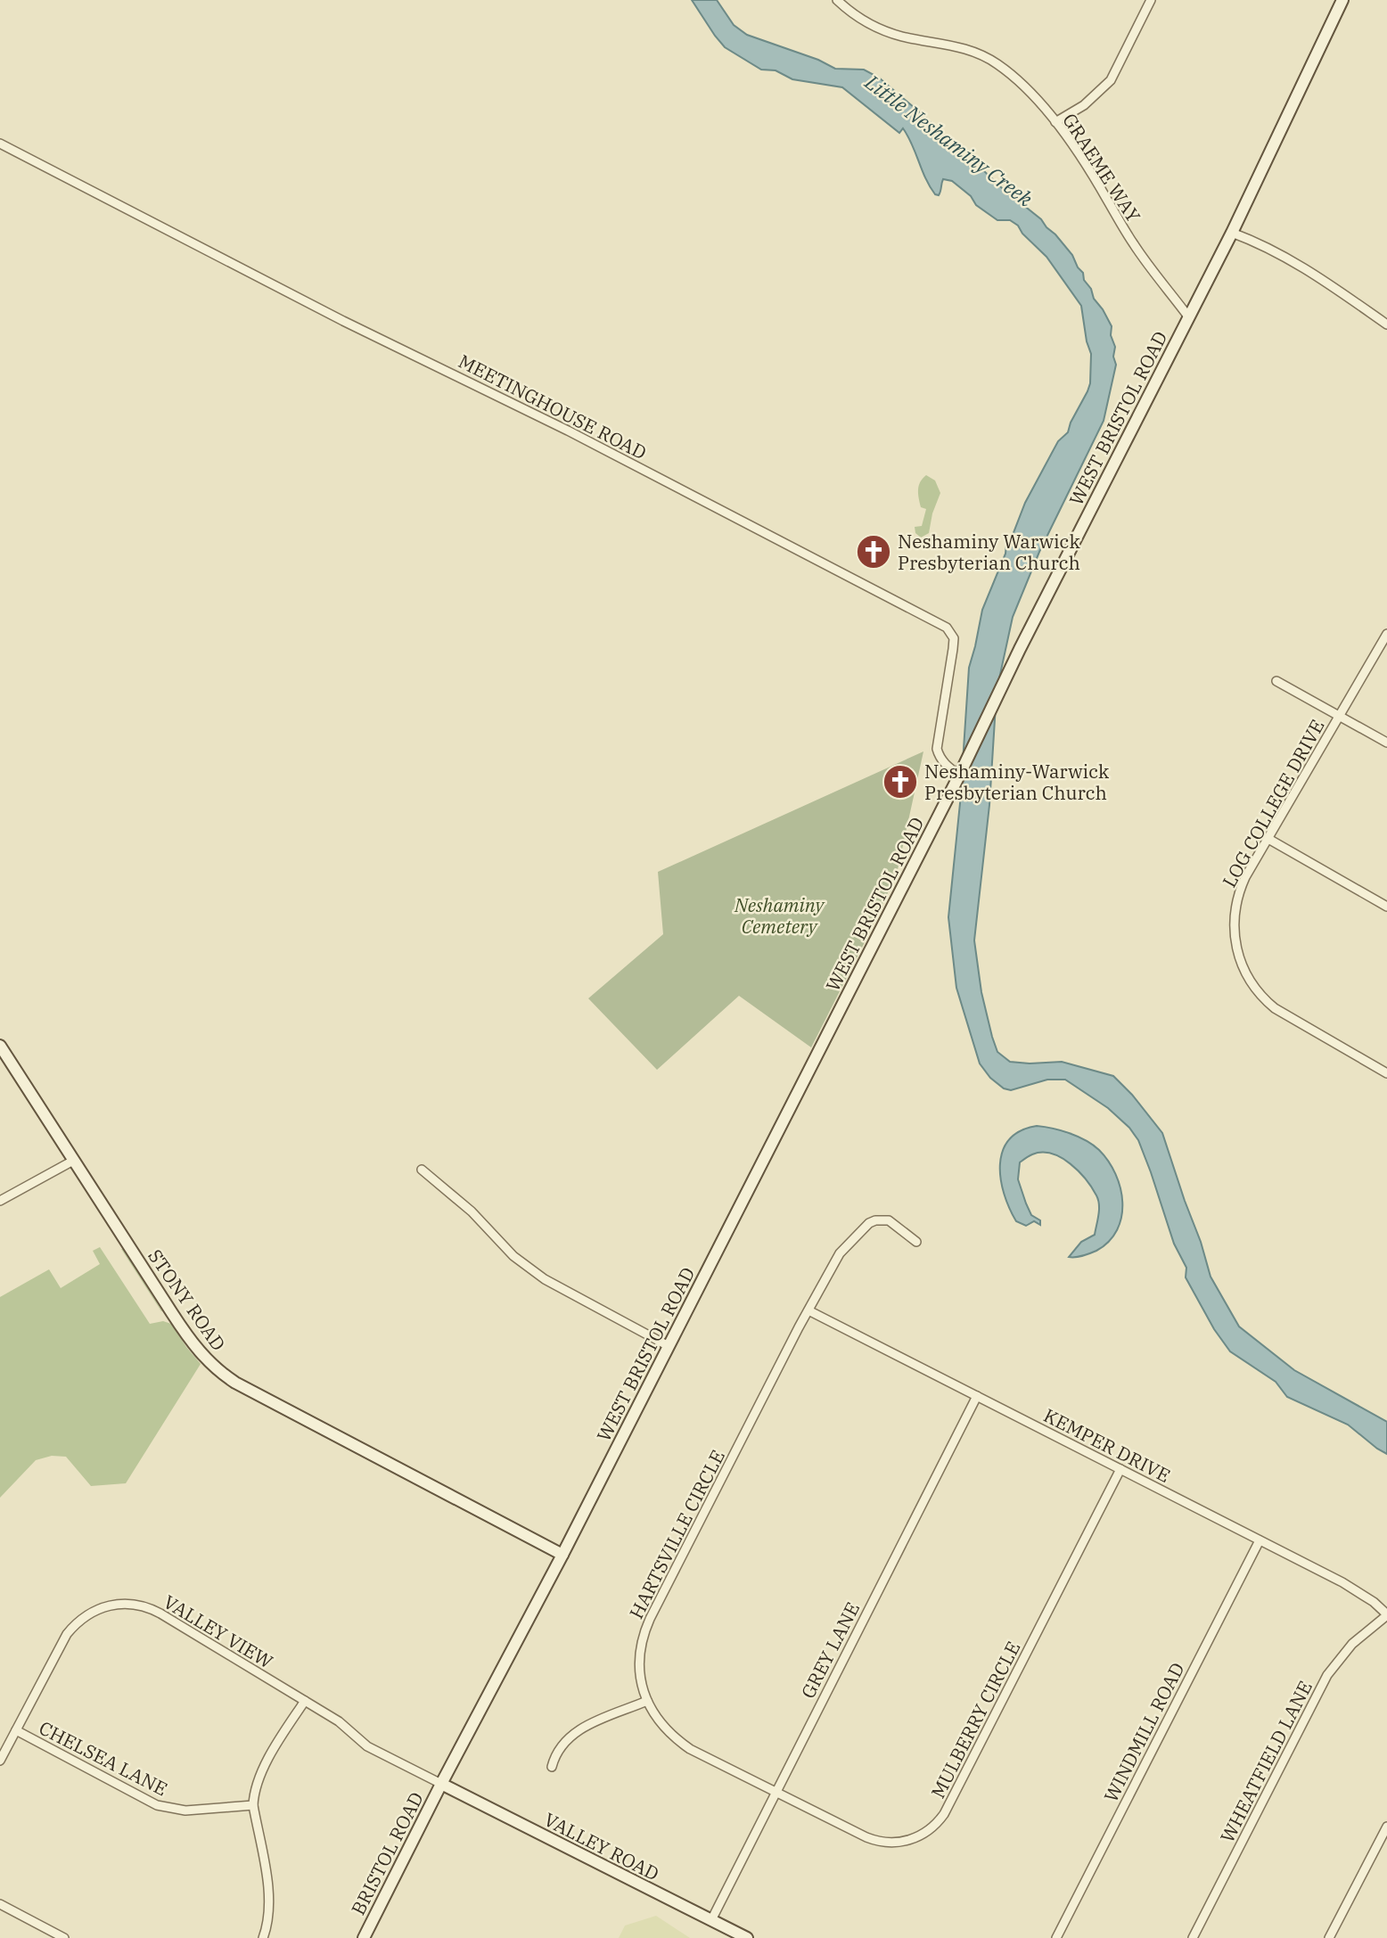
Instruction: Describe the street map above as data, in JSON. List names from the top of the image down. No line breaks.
{"streets":{"main road":["WEST BRISTOL ROAD","STONY ROAD","VALLEY ROAD","BRISTOL ROAD"],"street":["GRAEME WAY","MEETINGHOUSE ROAD","LOG COLLEGE DRIVE","KEMPER DRIVE","HARTSVILLE CIRCLE","VALLEY VIEW","GREY LANE","MULBERRY CIRCLE","WINDMILL ROAD","CHELSEA LANE","WHEATFIELD LANE"]},"crossings":[["GRAEME WAY","WEST BRISTOL ROAD"],["MEETINGHOUSE ROAD","WEST BRISTOL ROAD"],["WEST BRISTOL ROAD","STONY ROAD"],["WEST BRISTOL ROAD","VALLEY VIEW"],["WEST BRISTOL ROAD","VALLEY ROAD"],["WEST BRISTOL ROAD","BRISTOL ROAD"],["KEMPER DRIVE","HARTSVILLE CIRCLE"],["KEMPER DRIVE","GREY LANE"],["KEMPER DRIVE","MULBERRY CIRCLE"],["KEMPER DRIVE","WINDMILL ROAD"],["KEMPER DRIVE","WHEATFIELD LANE"],["HARTSVILLE CIRCLE","GREY LANE"],["HARTSVILLE CIRCLE","MULBERRY CIRCLE"],["VALLEY VIEW","CHELSEA LANE"],["VALLEY VIEW","VALLEY ROAD"],["VALLEY VIEW","BRISTOL ROAD"],["GREY LANE","MULBERRY CIRCLE"],["GREY LANE","VALLEY ROAD"],["VALLEY ROAD","BRISTOL ROAD"]],"water":["Little Neshaminy Creek"],"parks":["Neshaminy Cemetery"],"places":{"church":["Neshaminy Warwick Presbyterian Church","Neshaminy-Warwick Presbyterian Church"]}}
